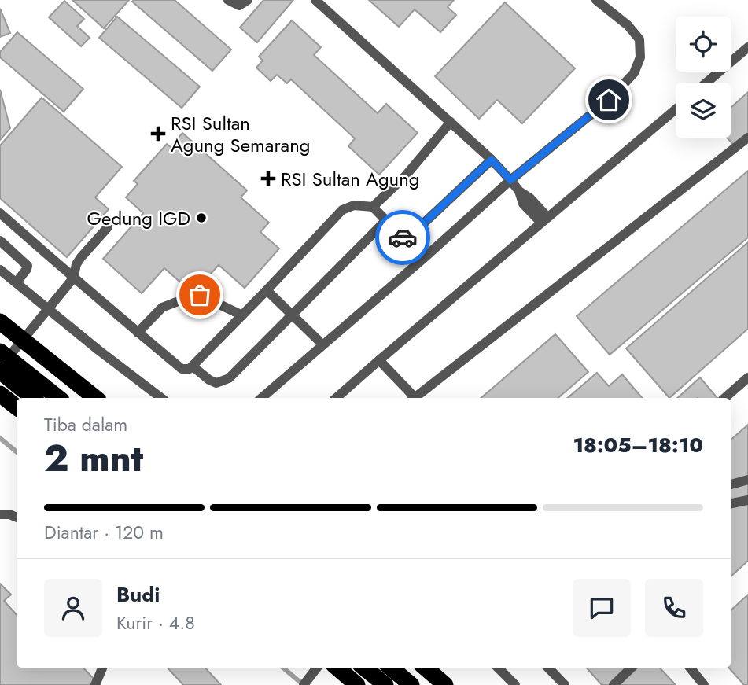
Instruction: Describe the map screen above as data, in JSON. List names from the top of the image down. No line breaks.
{"places":{"health":["RSI Sultan Agung Semarang","RSI Sultan Agung"],"other":["Gedung IGD"]},"page":{"heading":["2 mnt","Tiba dalam","18:05–18:10"],"panel":["Budi","Kurir · 4.8"],"bar":"Diantar · 120 m"}}
